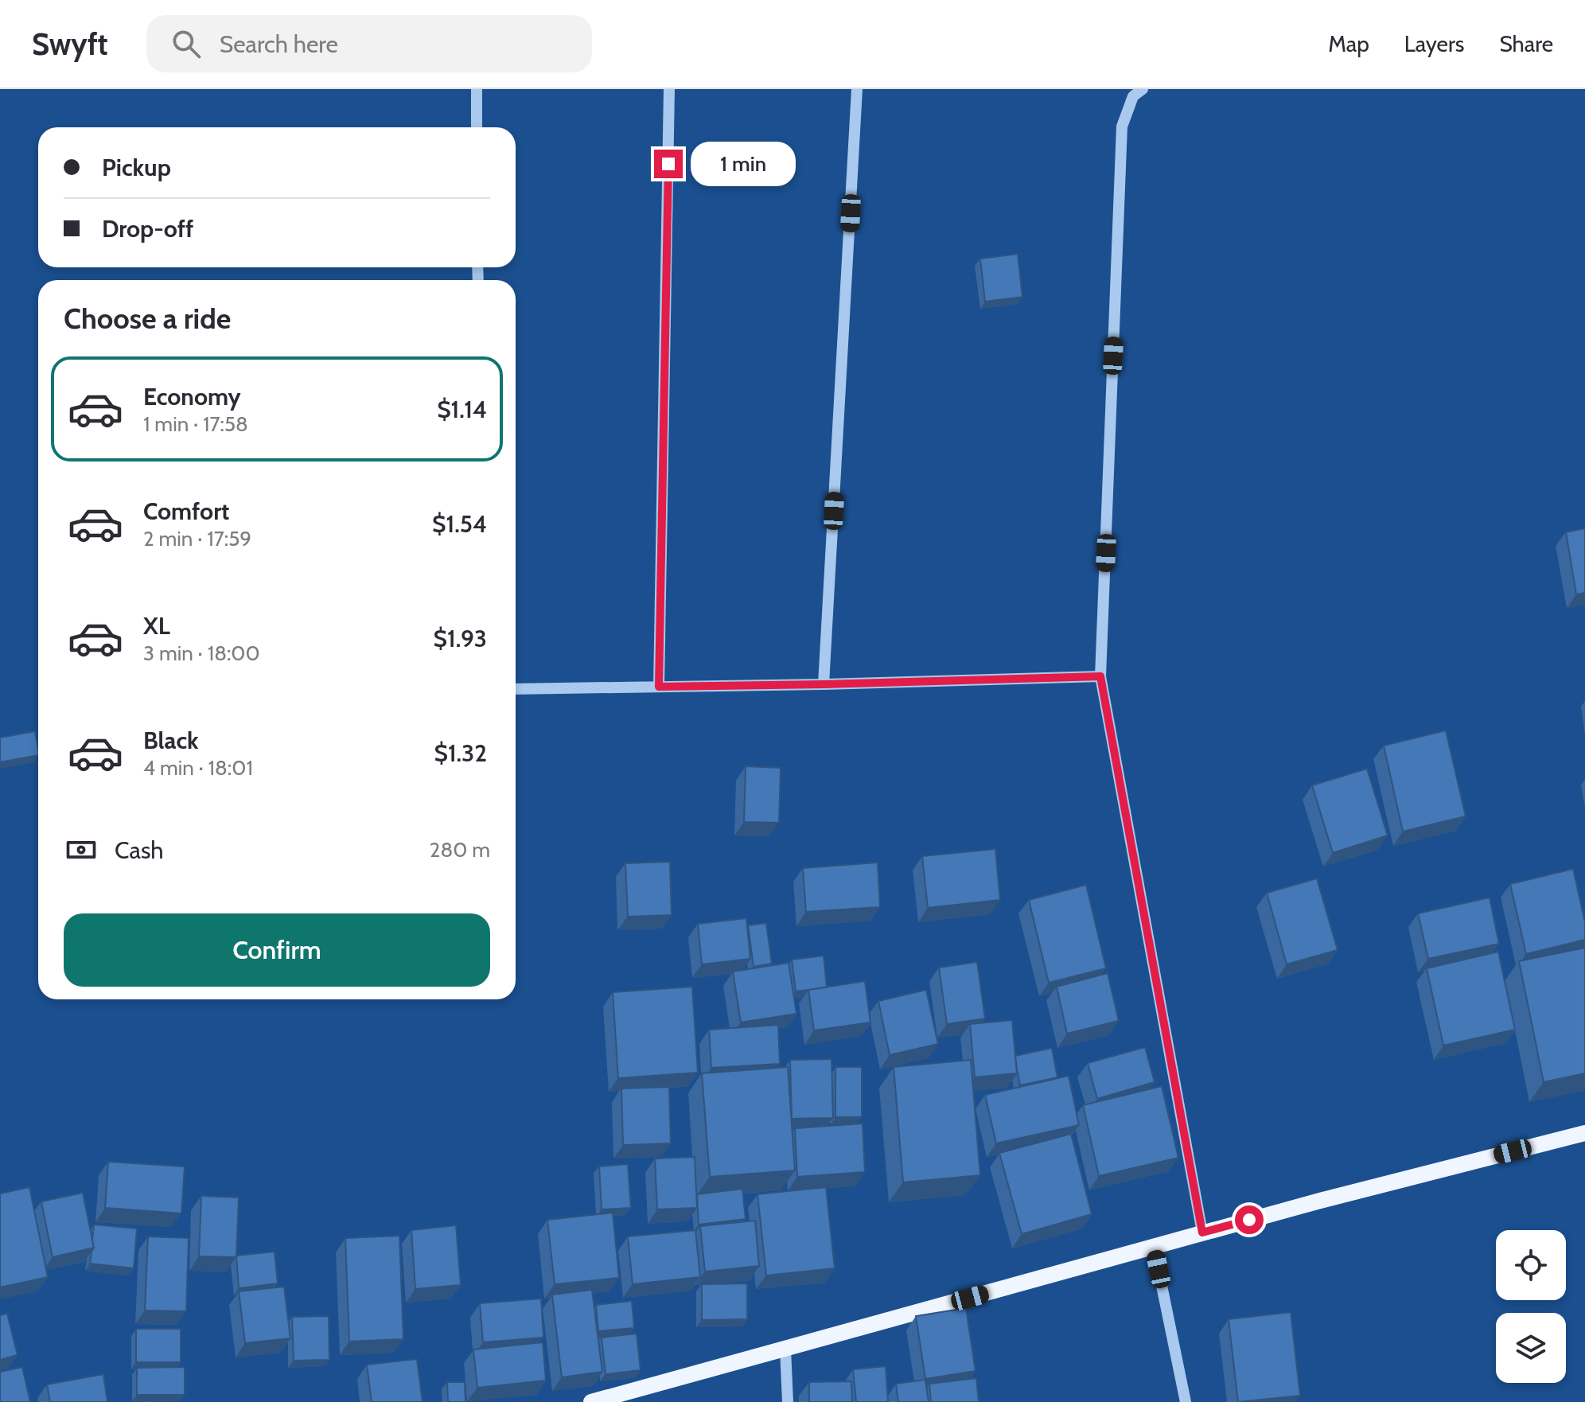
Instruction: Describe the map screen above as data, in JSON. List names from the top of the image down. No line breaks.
{"page":{"header":"Swyft","search":"Search here","nav":["Map","Layers","Share"],"banner":["Pickup","Drop-off"],"bubble":"1 min","heading":"Choose a ride","list":[{"name":"Economy","note":"1 min · 17:58","value":"$1.14"},{"name":"Comfort","note":"2 min · 17:59","value":"$1.54"},{"name":"XL","note":"3 min · 18:00","value":"$1.93"},{"name":"Black","note":"4 min · 18:01","value":"$1.32"}],"pay":["Cash","280 m"],"buttons":"Confirm"}}
